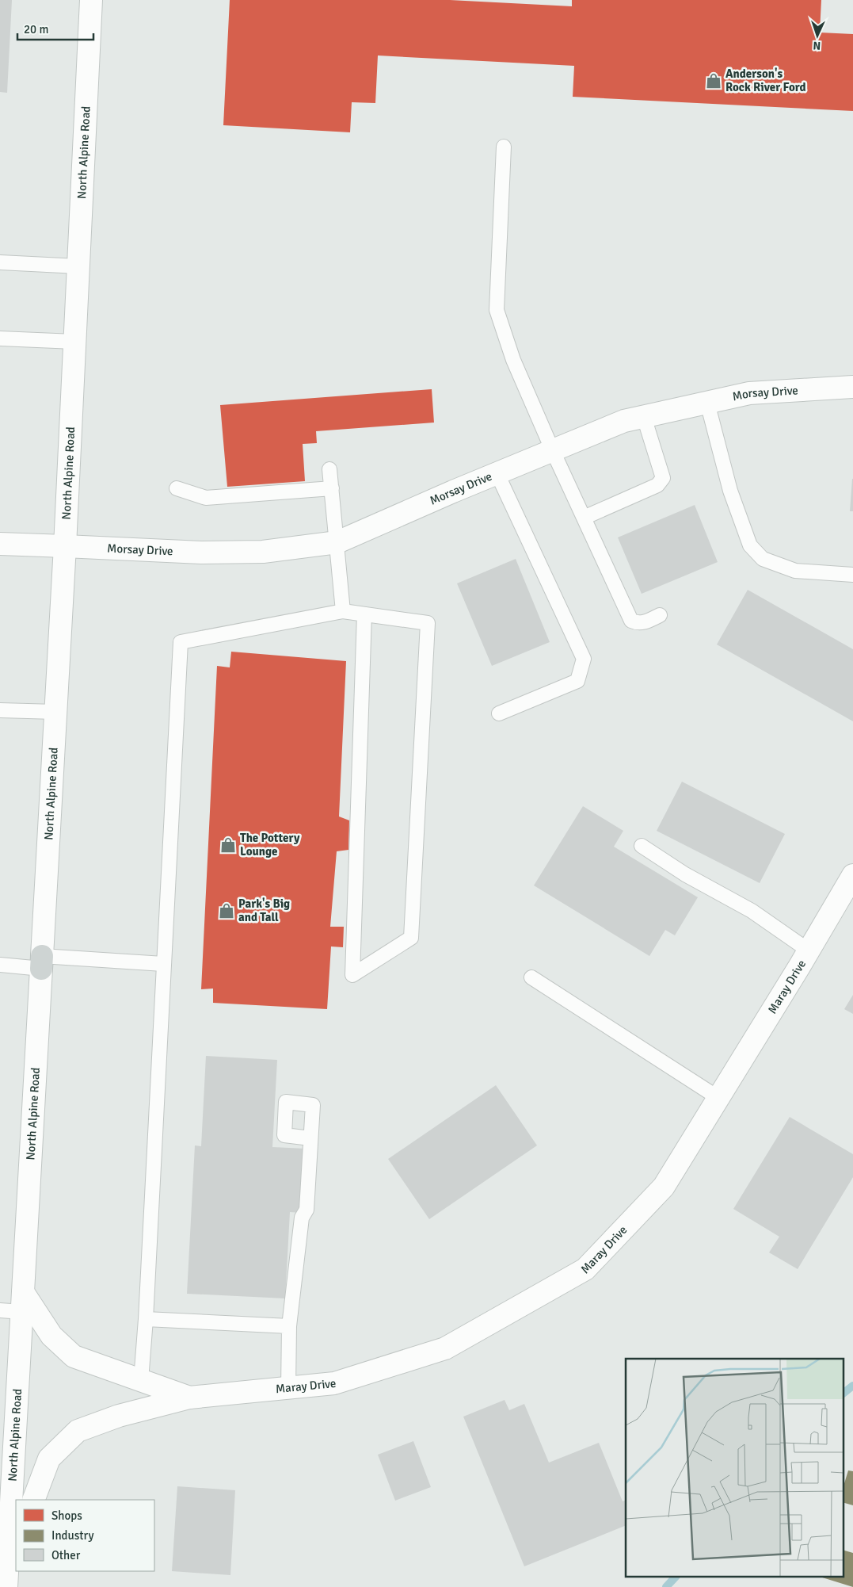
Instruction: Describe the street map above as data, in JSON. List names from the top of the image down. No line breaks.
{"streets":{"street":["North Alpine Road","Morsay Drive","Maray Drive"]},"crossings":[["North Alpine Road","Morsay Drive"]],"places":{"shop":["Anderson's Rock River Ford","The Pottery Lounge","Park's Big and Tall"]},"legend":["Shops","Industry","Other"],"scale_bar":"20 m","north":"bottom"}
